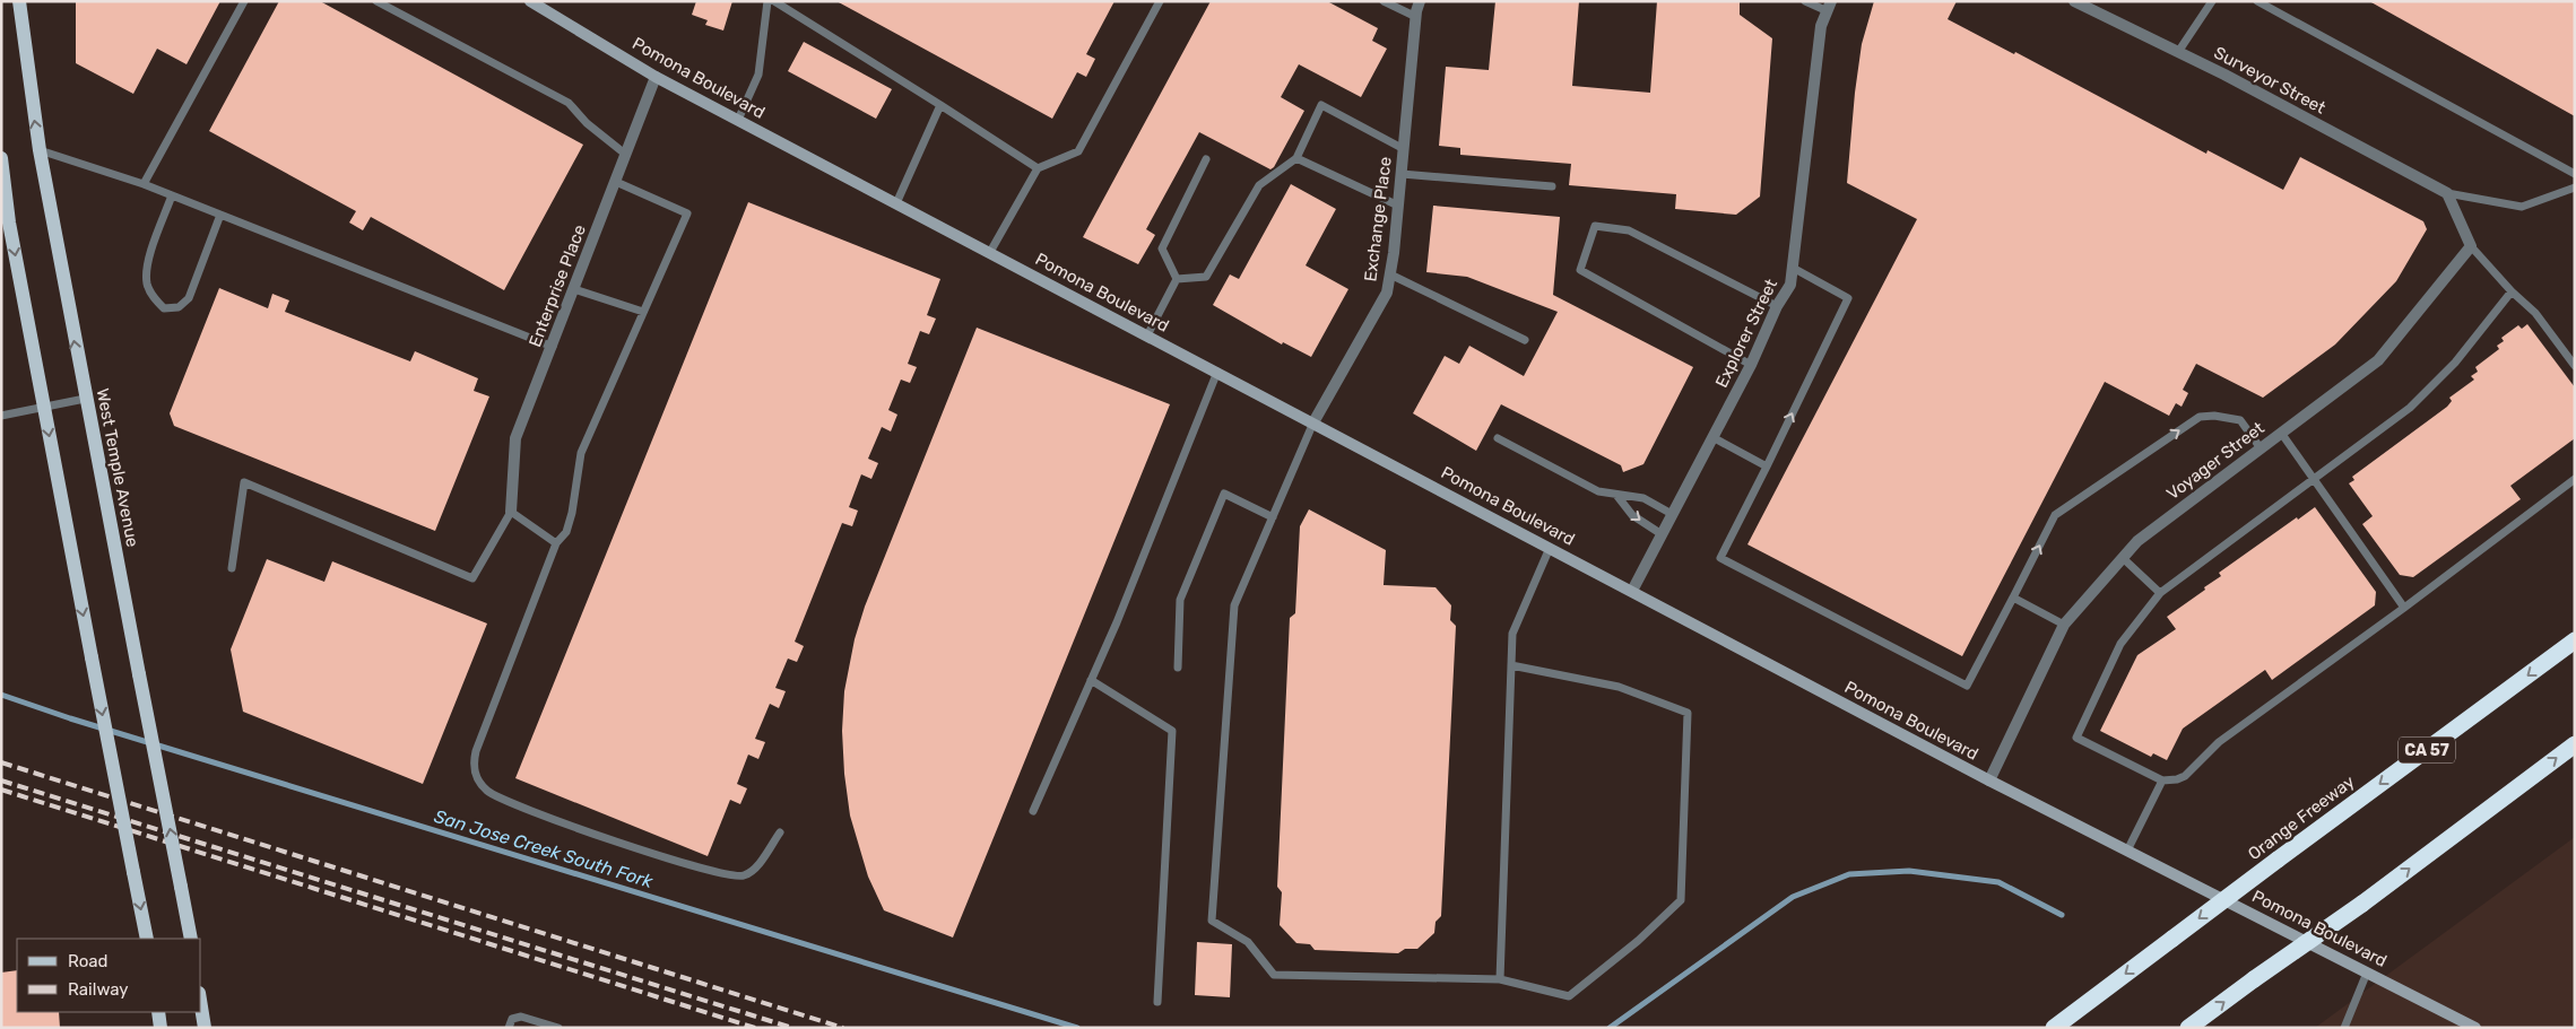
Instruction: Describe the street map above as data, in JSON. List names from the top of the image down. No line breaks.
{"streets":{"highway":["CA 57","Orange Freeway"],"main road":["West Temple Avenue"],"street":["Pomona Boulevard","Surveyor Street","Exchange Place","Enterprise Place","Explorer Street","Voyager Street"]},"crossings":[["Pomona Boulevard","Exchange Place"],["Pomona Boulevard","Enterprise Place"],["Pomona Boulevard","Explorer Street"],["Pomona Boulevard","Voyager Street"]],"water":["San Jose Creek South Fork"],"legend":["Road","Railway"]}
